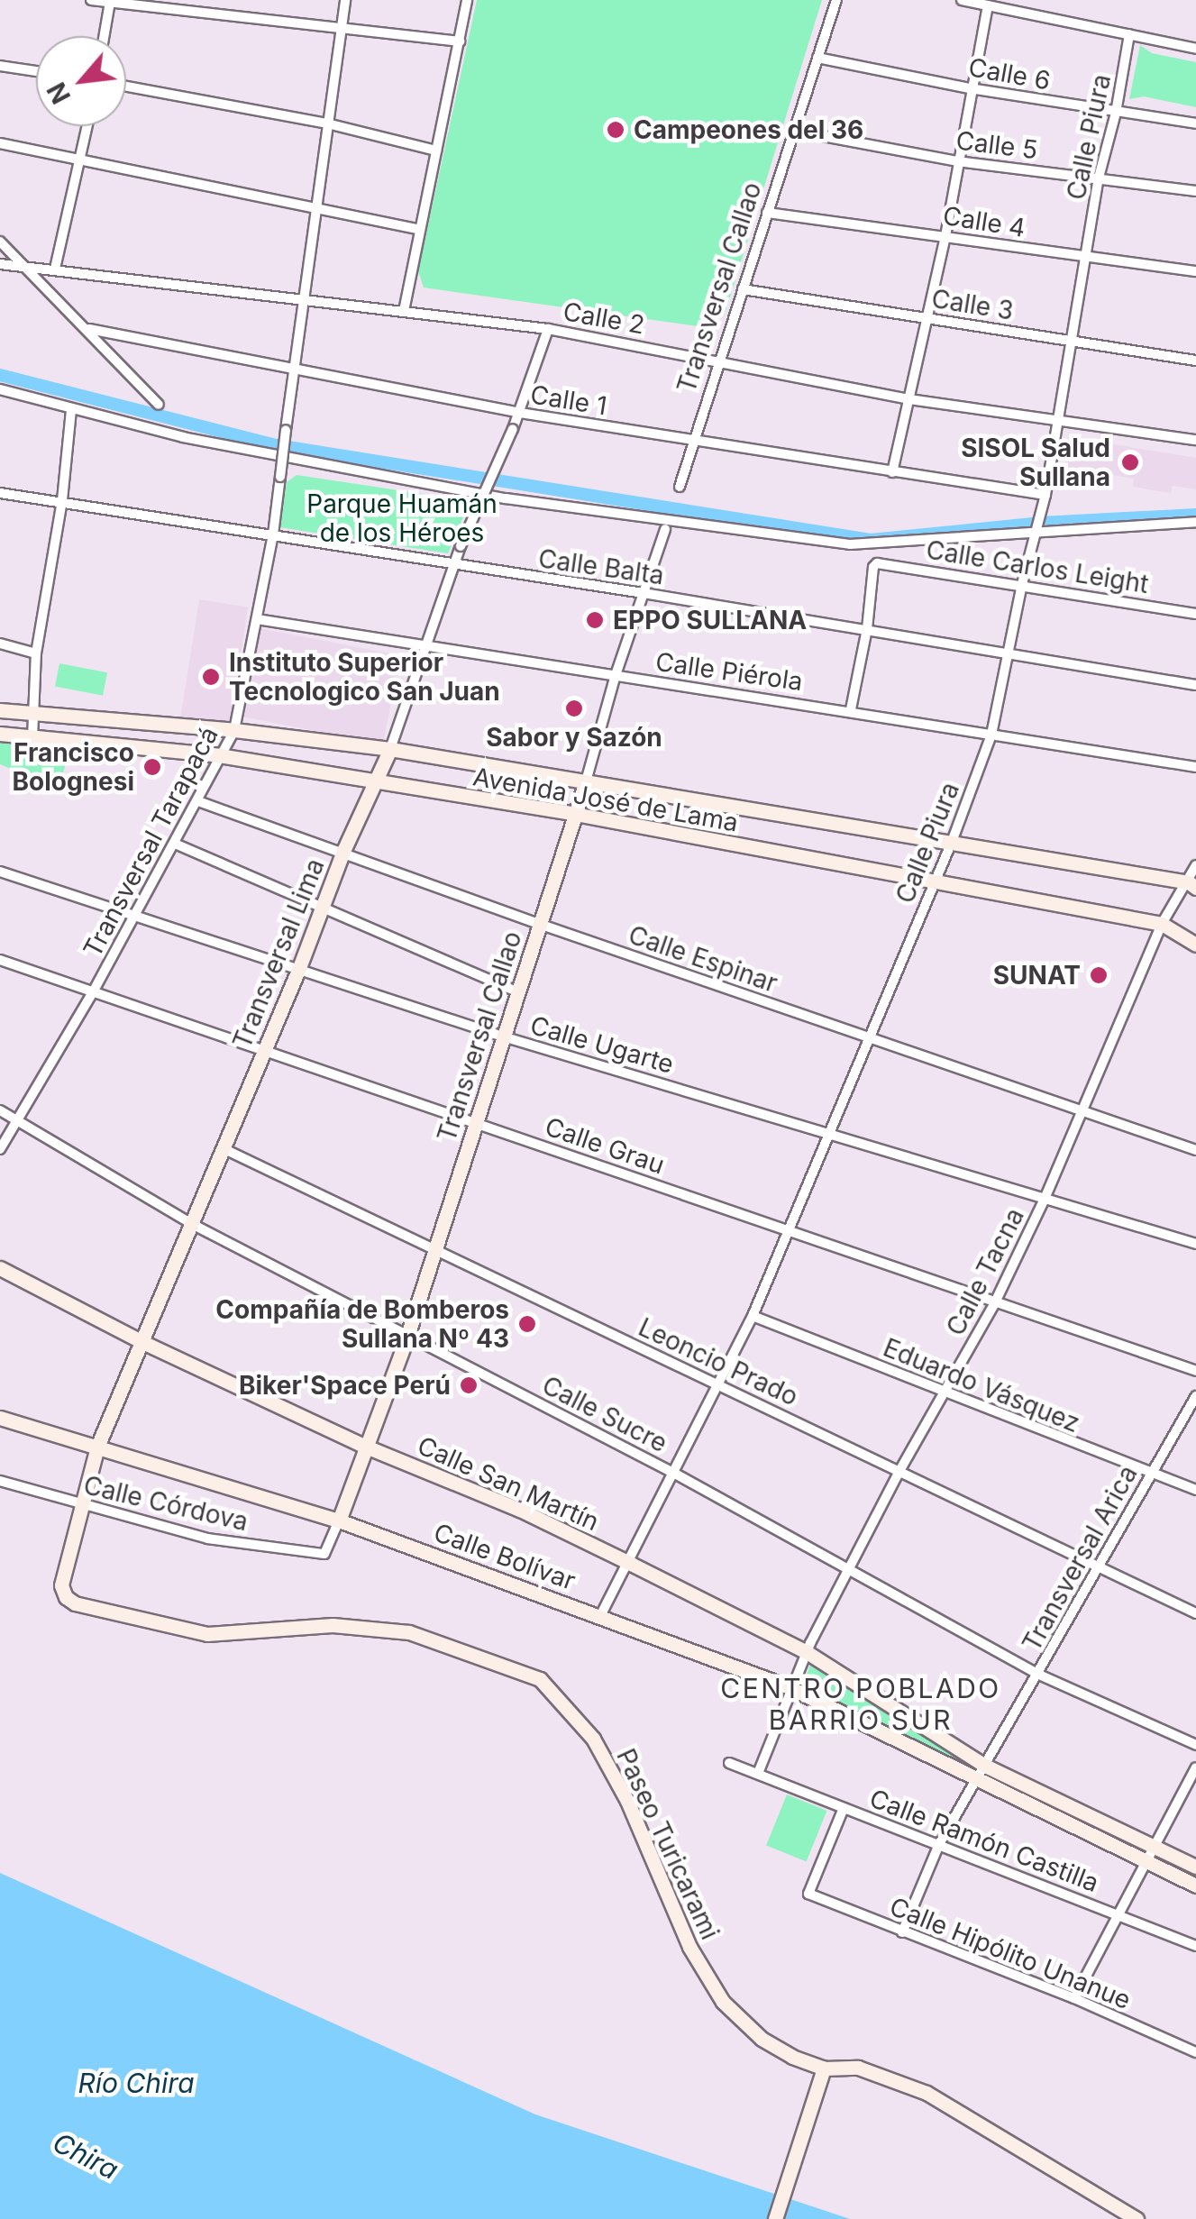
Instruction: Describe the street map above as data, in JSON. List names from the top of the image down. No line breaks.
{"streets":{"street":["Calle 6","Calle Piura","Calle 5","Calle 4","Transversal Callao","Calle 3","Calle 2","Calle 1","Calle Balta","Calle Carlos Leight","Calle Piérola","Avenida José de Lama","Transversal Tarapacá","Transversal Lima","Calle Espinar","Calle Ugarte","Calle Grau","Calle Tacna","Leoncio Prado","Eduardo Vásquez","Calle Sucre","Calle San Martín","Calle Córdova","Calle Bolívar","Transversal Arica","Calle Ramón Castilla","Paseo Turicarami","Calle Hipólito Unanue"]},"crossings":[["Calle 6","Calle Piura"],["Calle 6","Transversal Callao"],["Calle Piura","Calle 5"],["Calle Piura","Calle 4"],["Calle Piura","Calle 3"],["Calle Piura","Calle 2"],["Calle Piura","Calle 1"],["Calle Piura","Calle Balta"],["Calle Piura","Calle Carlos Leight"],["Calle Piura","Calle Piérola"],["Calle Piura","Avenida José de Lama"],["Calle Piura","Calle Espinar"],["Calle Piura","Calle Ugarte"],["Calle Piura","Calle Grau"],["Calle Piura","Leoncio Prado"],["Calle Piura","Eduardo Vásquez"],["Calle Piura","Calle Sucre"],["Calle Piura","Calle San Martín"],["Calle Piura","Calle Bolívar"],["Calle 5","Transversal Callao"],["Calle 4","Transversal Callao"],["Transversal Callao","Calle 3"],["Transversal Callao","Calle 2"],["Transversal Callao","Calle 1"],["Transversal Callao","Calle Balta"],["Transversal Callao","Calle Piérola"],["Transversal Callao","Avenida José de Lama"],["Transversal Callao","Calle Espinar"],["Transversal Callao","Calle Ugarte"],["Transversal Callao","Calle Grau"],["Transversal Callao","Leoncio Prado"],["Transversal Callao","Calle Sucre"],["Transversal Callao","Calle San Martín"],["Transversal Callao","Calle Córdova"],["Transversal Callao","Calle Bolívar"],["Calle 2","Transversal Tarapacá"],["Calle 2","Transversal Lima"],["Calle 1","Transversal Tarapacá"],["Calle 1","Transversal Lima"],["Calle Balta","Calle Carlos Leight"],["Calle Balta","Transversal Tarapacá"],["Calle Balta","Transversal Lima"],["Calle Piérola","Transversal Tarapacá"],["Calle Piérola","Transversal Lima"],["Avenida José de Lama","Transversal Tarapacá"],["Avenida José de Lama","Transversal Lima"],["Avenida José de Lama","Calle Tacna"],["Transversal Tarapacá","Calle Espinar"],["Transversal Tarapacá","Calle Ugarte"],["Transversal Tarapacá","Calle Grau"],["Transversal Tarapacá","Calle Sucre"],["Transversal Lima","Calle Espinar"],["Transversal Lima","Calle Ugarte"],["Transversal Lima","Calle Grau"],["Transversal Lima","Leoncio Prado"],["Transversal Lima","Calle Sucre"],["Transversal Lima","Calle San Martín"],["Transversal Lima","Calle Córdova"],["Transversal Lima","Calle Bolívar"],["Transversal Lima","Paseo Turicarami"],["Calle Espinar","Calle Tacna"],["Calle Ugarte","Calle Tacna"],["Calle Grau","Calle Tacna"],["Calle Tacna","Leoncio Prado"],["Calle Tacna","Eduardo Vásquez"],["Calle Tacna","Calle Sucre"],["Calle Tacna","Calle San Martín"],["Calle Tacna","Calle Bolívar"],["Calle Tacna","Calle Ramón Castilla"],["Leoncio Prado","Transversal Arica"],["Eduardo Vásquez","Transversal Arica"],["Calle Sucre","Transversal Arica"],["Calle San Martín","Calle Bolívar"],["Calle San Martín","Transversal Arica"],["Calle Bolívar","Transversal Arica"],["Transversal Arica","Calle Ramón Castilla"],["Transversal Arica","Calle Hipólito Unanue"],["Calle Ramón Castilla","Calle Hipólito Unanue"]],"districts":["CENTRO POBLADO BARRIO SUR"],"water":["Río Chira","Chira"],"parks":["Parque Huamán de los Héroes"],"places":["Campeones del 36","SISOL Salud Sullana","EPPO SULLANA","Instituto Superior Tecnologico San Juan","Sabor y Sazón","Francisco Bolognesi","SUNAT","Compañía de Bomberos Sullana Nº 43","Biker'Space Perú"],"north":"bottom left"}
